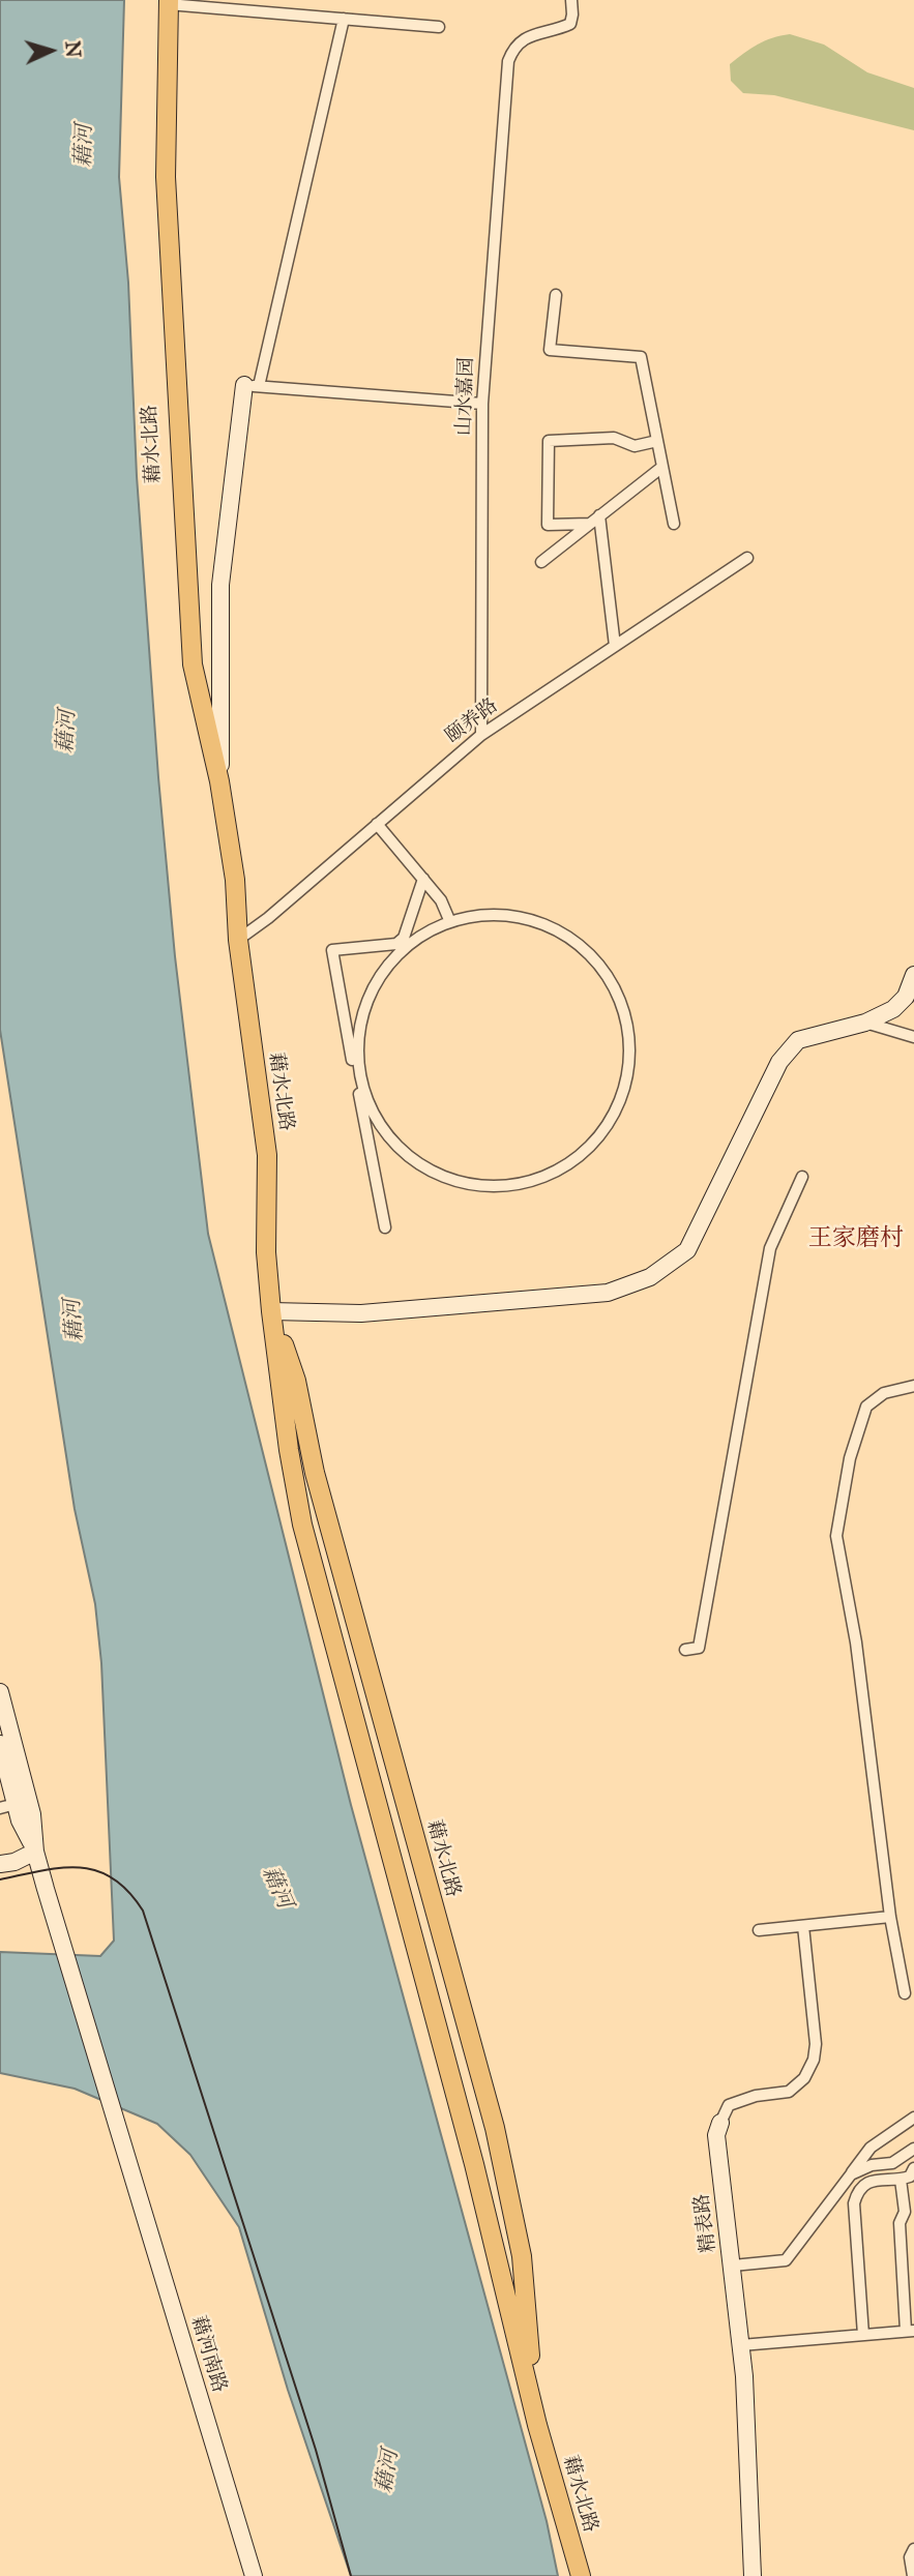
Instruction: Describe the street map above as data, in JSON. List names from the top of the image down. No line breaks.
{"streets":{"main road":["藉水北路","精表路","藉河南路"],"street":["山水嘉园","颐养路"]},"crossings":[["山水嘉园","颐养路"],["藉水北路","颐养路"]],"districts":["王家磨村"],"water":["藉河"],"north":"right"}
